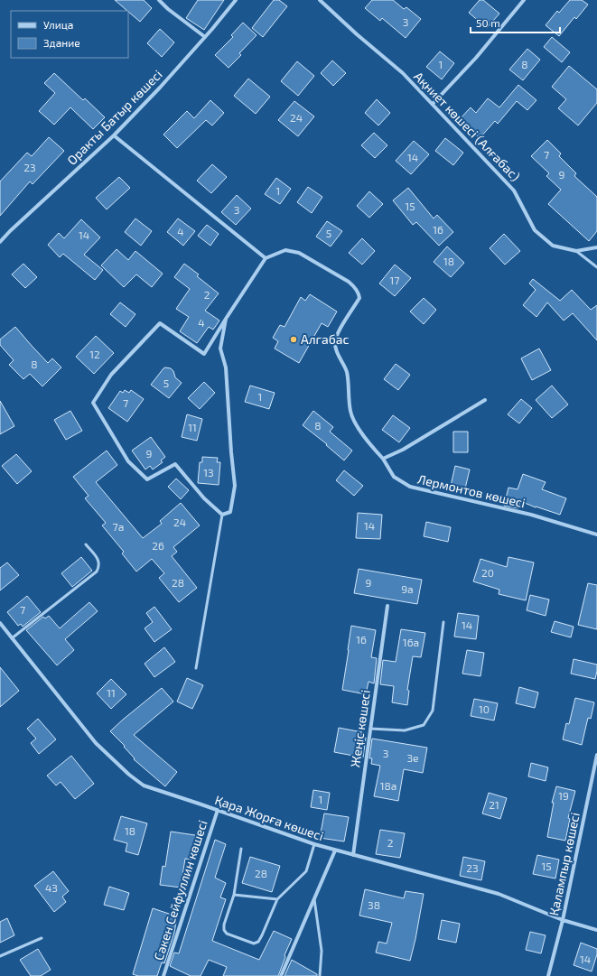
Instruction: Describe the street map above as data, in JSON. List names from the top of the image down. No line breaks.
{"streets":{"street":["Оракты Батыр көшесі","Ақниет көшесі (Алғабас)","Лермонтов көшесі","Жеңіс көшесі","Қара Жорға көшесі","Қалампыр көшесі","Сәкен Сейфуллин көшесі"]},"crossings":[["Жеңіс көшесі","Қара Жорға көшесі"],["Қара Жорға көшесі","Қалампыр көшесі"],["Қара Жорға көшесі","Сәкен Сейфуллин көшесі"]],"places":["Алгабас"],"house_numbers":["3","1","8","24","7","14","23","9","1","15","3","16","4","5","14","18","17","2","4","12","8","5","1","7","8","11","9","13","24","14","7а","26","20","28","9","9а","7","14","16","16а","11","10","3","3е","18а","19","1","21","18","2","15","23","28","43","38","14"],"legend":["Улица","Здание"],"scale_bar":"50 m"}
